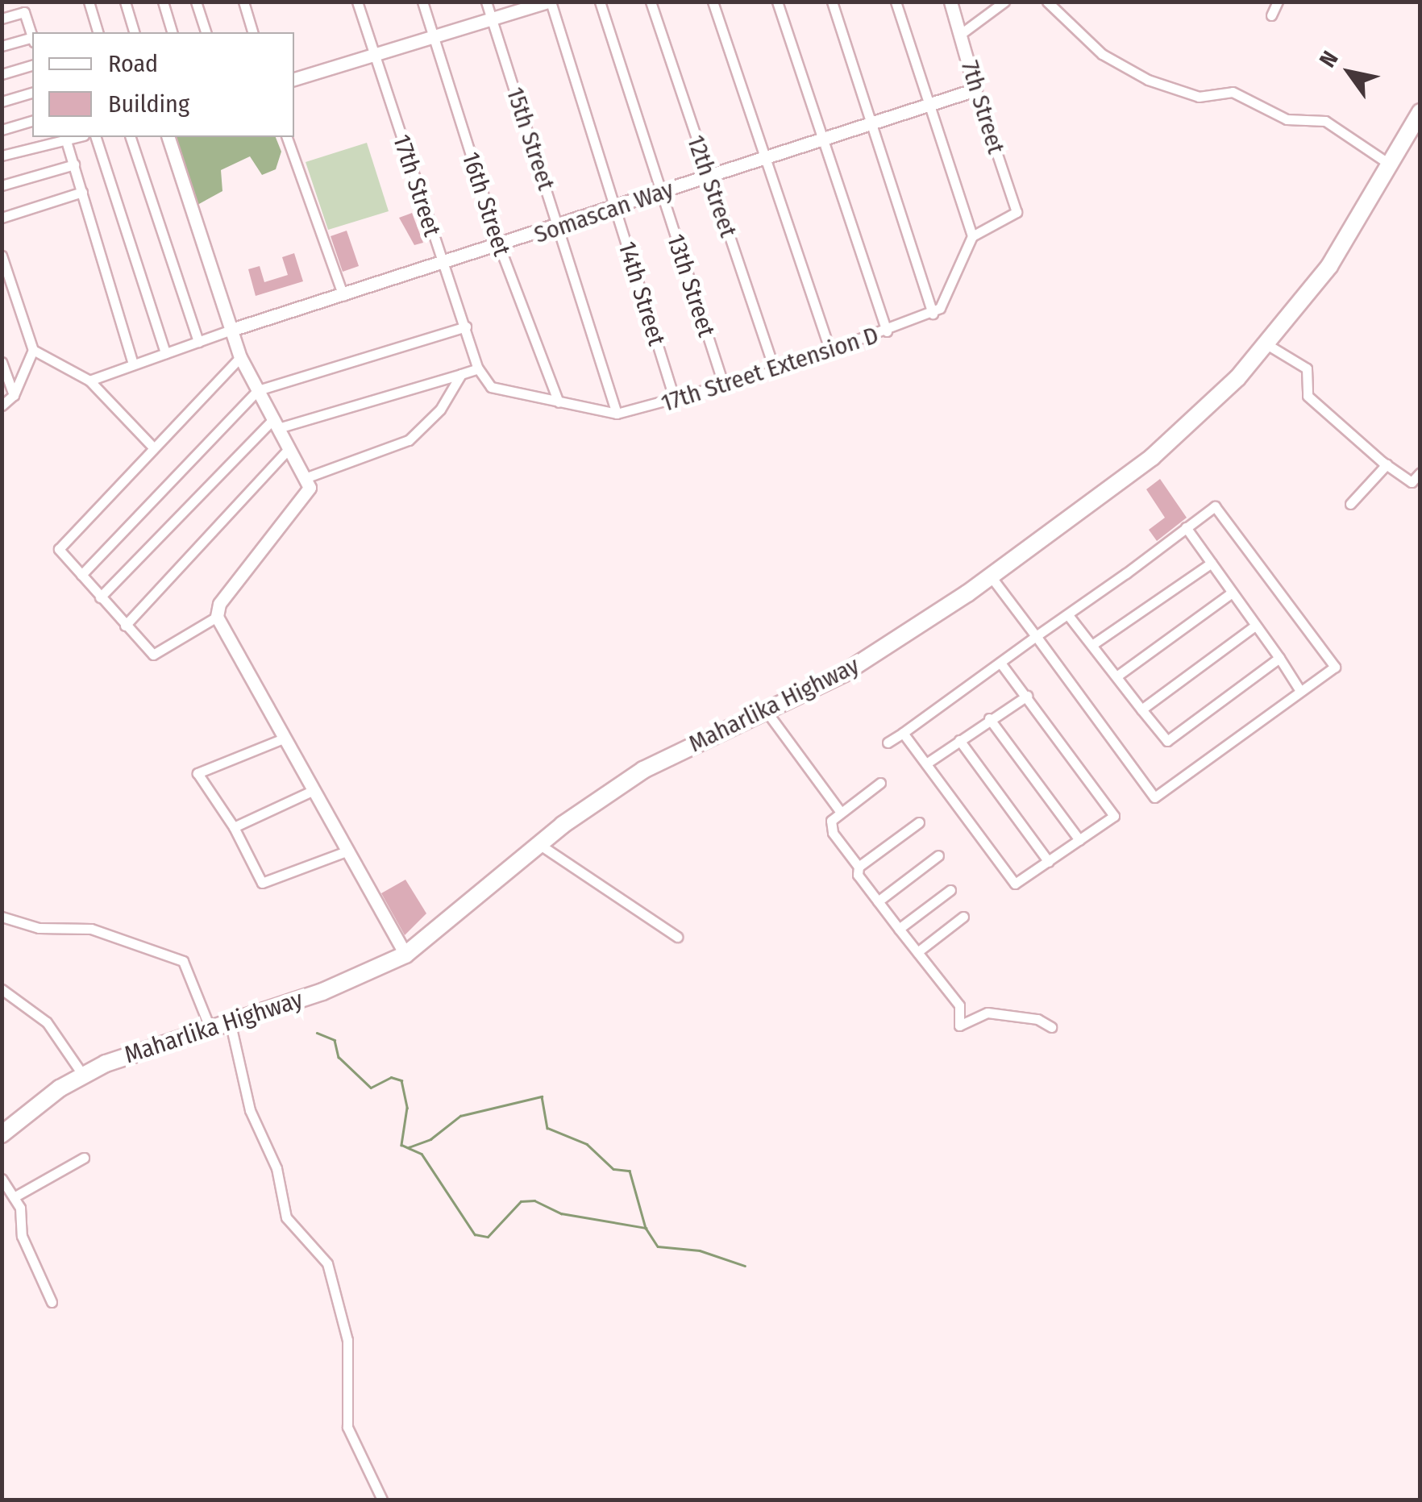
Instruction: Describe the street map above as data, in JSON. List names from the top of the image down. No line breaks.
{"streets":{"highway":["Maharlika Highway"],"street":["7th Street","15th Street","17th Street","12th Street","16th Street","Somascan Way","13th Street","14th Street","17th Street Extension D"]},"crossings":[["7th Street","Somascan Way"],["15th Street","Somascan Way"],["15th Street","17th Street Extension D"],["17th Street","Somascan Way"],["17th Street","17th Street Extension D"],["12th Street","Somascan Way"],["12th Street","17th Street Extension D"],["16th Street","Somascan Way"],["16th Street","17th Street Extension D"],["Somascan Way","13th Street"],["Somascan Way","14th Street"],["13th Street","17th Street Extension D"],["14th Street","17th Street Extension D"]],"legend":["Road","Building"],"north":"top left"}
